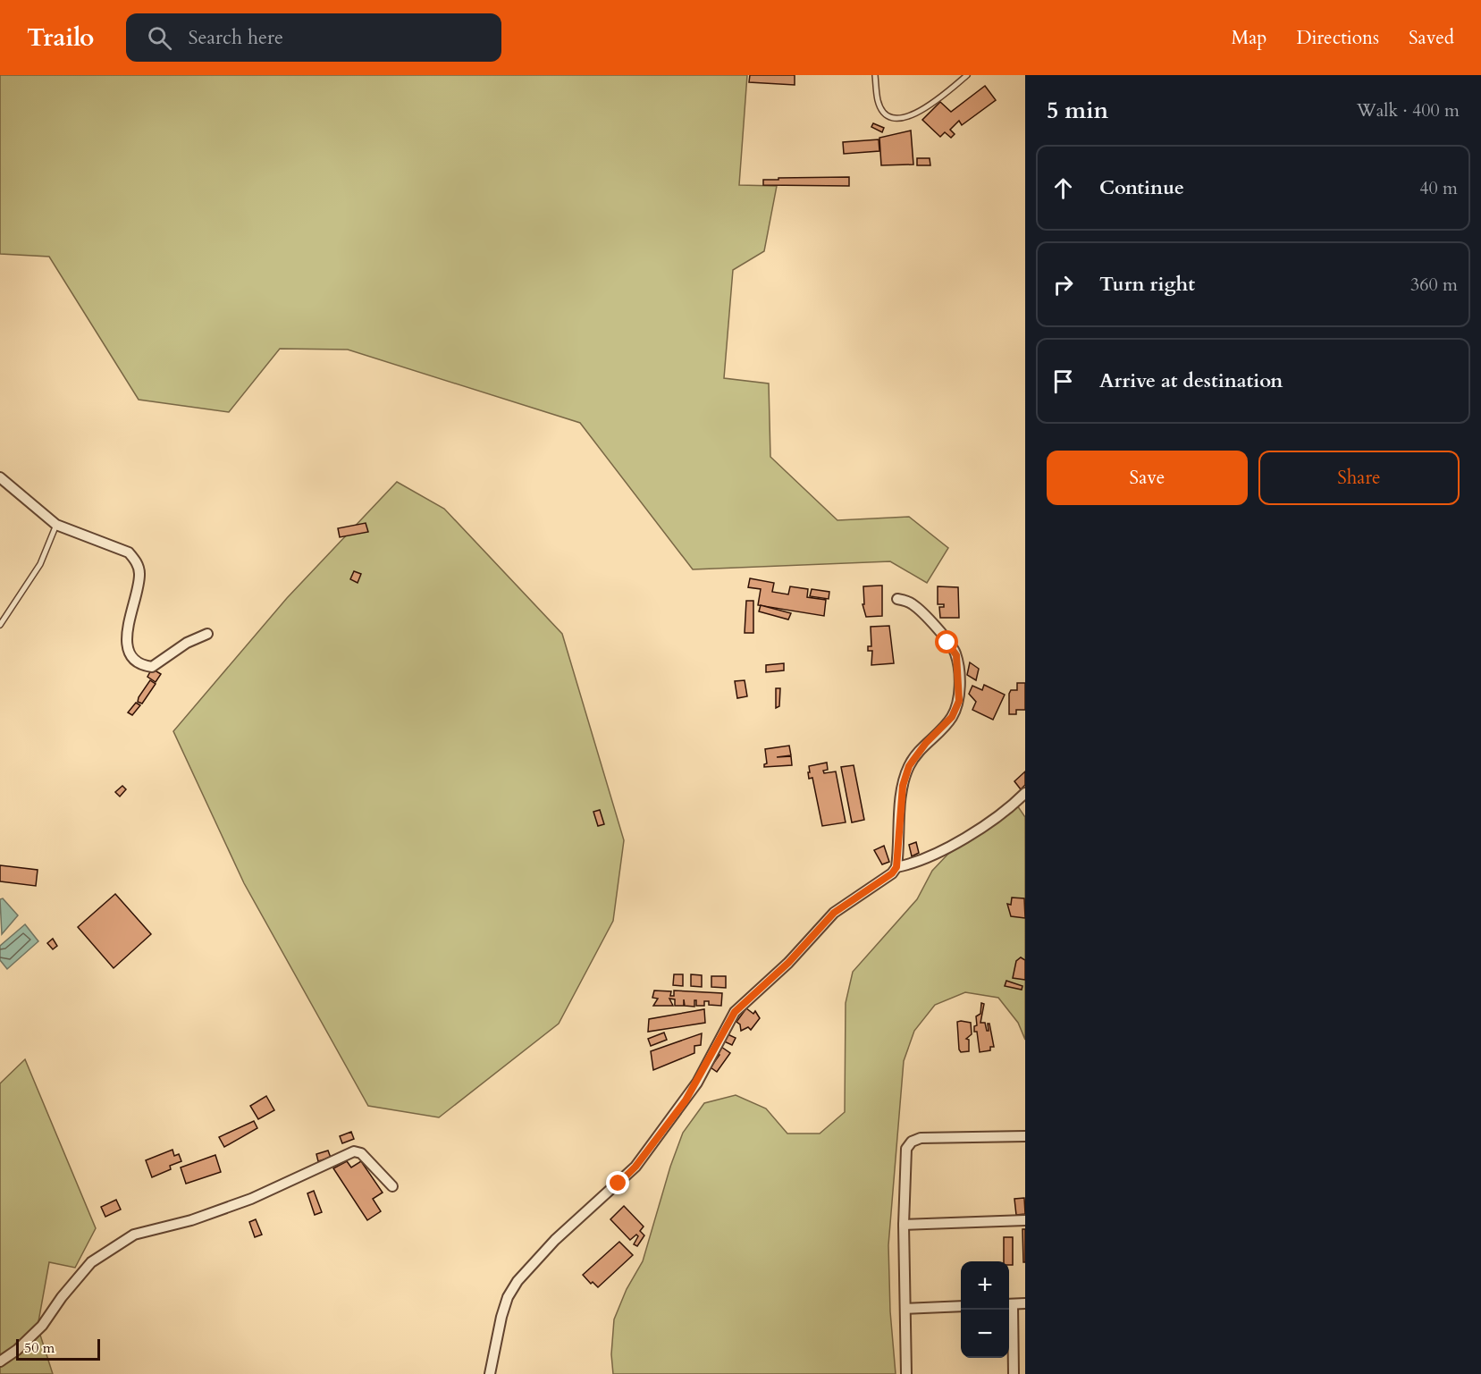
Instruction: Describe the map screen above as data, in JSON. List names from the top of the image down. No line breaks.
{"scale_bar":"50 m","page":{"header":"Trailo","search":"Search here","nav":["Map","Directions","Saved"],"heading":["5 min","Walk · 400 m"],"list":[["Continue","40 m"],["Turn right","360 m"],"Arrive at destination"],"buttons":["Save","Share"],"map_buttons":["+","−"],"scale":"50 m"}}
